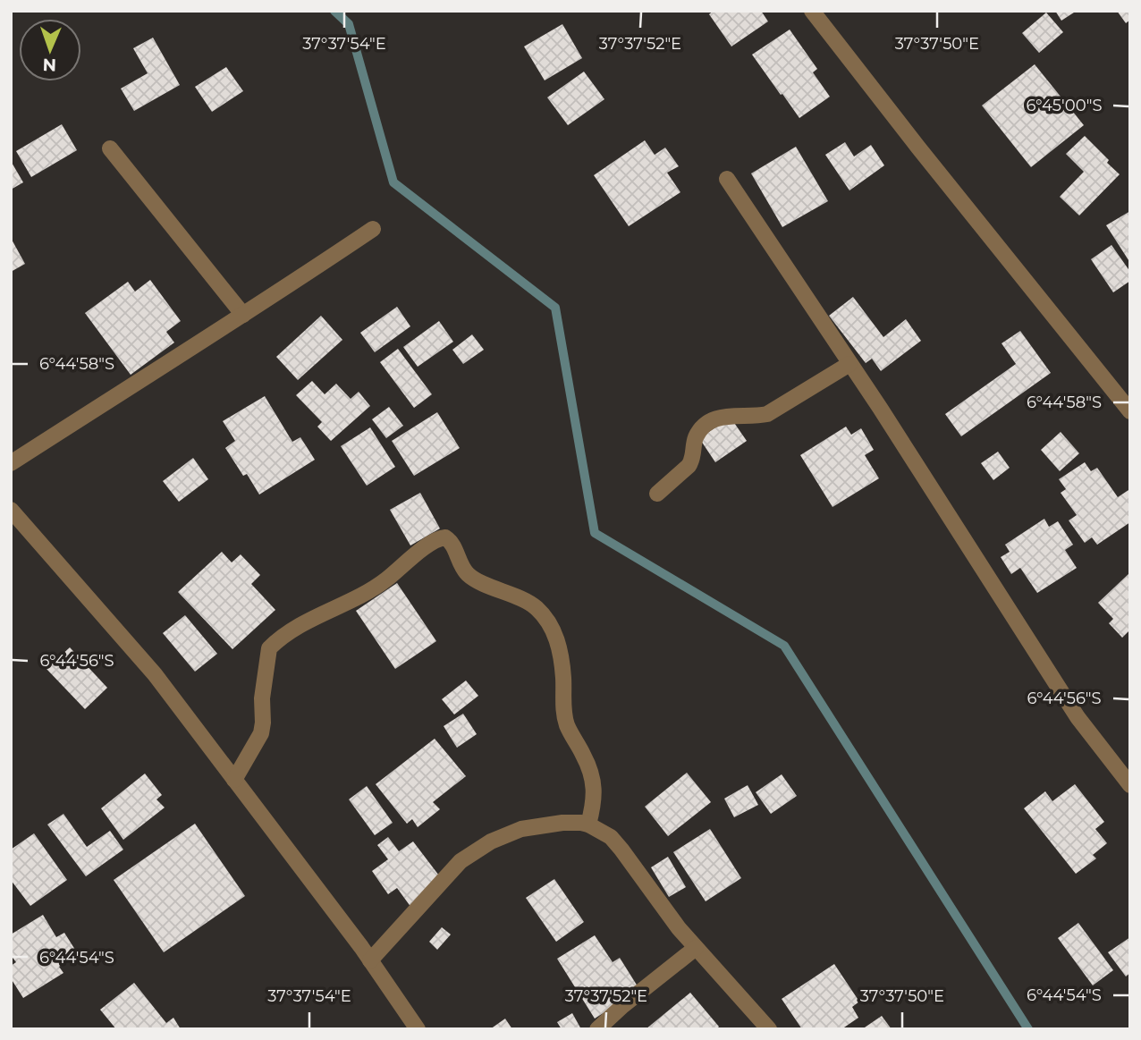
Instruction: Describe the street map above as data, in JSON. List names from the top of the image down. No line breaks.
{"north":"bottom","coordinates":["37°37'54\"E","37°37'52\"E","37°37'50\"E","6°45'00\"S","6°44'58\"S","6°44'56\"S","6°44'54\"S"]}
